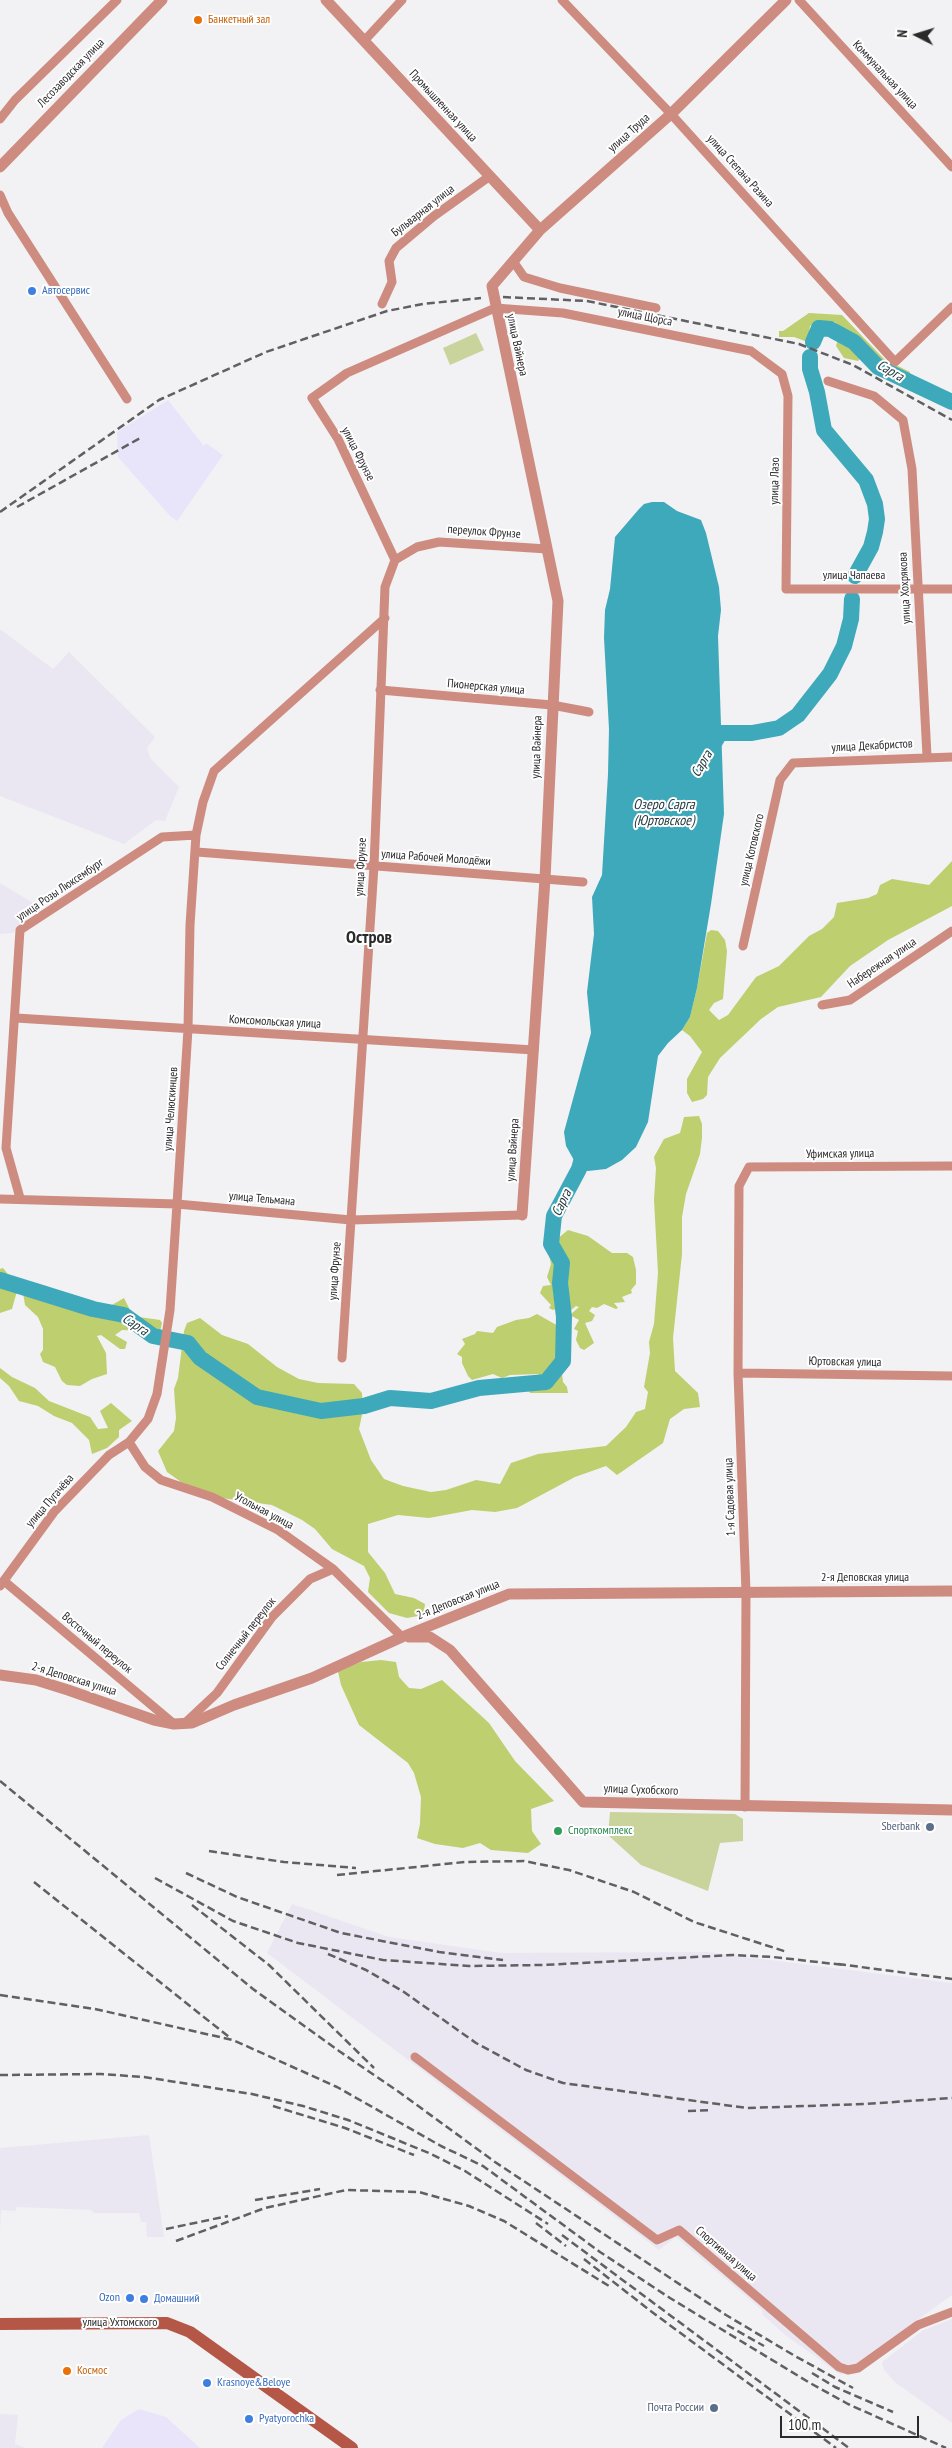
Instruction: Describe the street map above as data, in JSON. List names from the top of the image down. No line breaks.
{"streets":{"main road":["улица Ухтомского"],"street":["Лесозаводская улица","Коммунальная улица","Промышленная улица","улица Труда","улица Степана Разина","Бульварная улица","улица Щорса","улица Вайнера","улица Фрунзе","улица Лазо","переулок Фрунзе","улица Чапаева","улица Хохрякова","Пионерская улица","улица Декабристов","улица Котовского","улица Рабочей Молодёжи","улица Розы Люксембург","Набережная улица","Комсомольская улица","улица Челюскинцев","Уфимская улица","улица Тельмана","Юртовская улица","1-я Садовая улица","улица Пугачёва","Угольная улица","2-я Деповская улица","Солнечный переулок","Восточный переулок","улица Сухобского","Спортивная улица"]},"crossings":[["Промышленная улица","улица Труда"],["Промышленная улица","Бульварная улица"],["улица Труда","улица Степана Разина"],["улица Труда","улица Вайнера"],["улица Щорса","улица Вайнера"],["улица Щорса","улица Фрунзе"],["улица Щорса","улица Лазо"],["улица Вайнера","улица Фрунзе"],["улица Вайнера","переулок Фрунзе"],["улица Вайнера","Пионерская улица"],["улица Вайнера","улица Рабочей Молодёжи"],["улица Вайнера","Комсомольская улица"],["улица Вайнера","улица Тельмана"],["улица Фрунзе","переулок Фрунзе"],["улица Фрунзе","Пионерская улица"],["улица Фрунзе","улица Рабочей Молодёжи"],["улица Фрунзе","Комсомольская улица"],["улица Фрунзе","улица Челюскинцев"],["улица Фрунзе","улица Тельмана"],["улица Лазо","улица Чапаева"],["улица Чапаева","улица Хохрякова"],["улица Хохрякова","улица Декабристов"],["улица Декабристов","улица Котовского"],["улица Рабочей Молодёжи","улица Челюскинцев"],["улица Розы Люксембург","Комсомольская улица"],["улица Розы Люксембург","улица Челюскинцев"],["улица Розы Люксембург","улица Тельмана"],["Комсомольская улица","улица Челюскинцев"],["улица Челюскинцев","улица Тельмана"],["улица Челюскинцев","улица Пугачёва"],["улица Челюскинцев","Угольная улица"],["Уфимская улица","1-я Садовая улица"],["Юртовская улица","1-я Садовая улица"],["1-я Садовая улица","2-я Деповская улица"],["1-я Садовая улица","улица Сухобского"],["улица Пугачёва","Угольная улица"],["улица Пугачёва","Восточный переулок"],["Угольная улица","2-я Деповская улица"],["Угольная улица","Солнечный переулок"],["Угольная улица","улица Сухобского"],["2-я Деповская улица","Солнечный переулок"],["2-я Деповская улица","Восточный переулок"],["2-я Деповская улица","улица Сухобского"],["Солнечный переулок","Восточный переулок"]],"districts":["Остров"],"water":["Сарга","Озеро Сарга (Юртовское)"],"places":["Банкетный зал","Автосервис","Sberbank","Спорткомплекс","Ozon","Домашний","Космос","Krasnoye&Beloye","Почта России","Pyatyorochka"],"scale_bar":"100 m","north":"left"}
